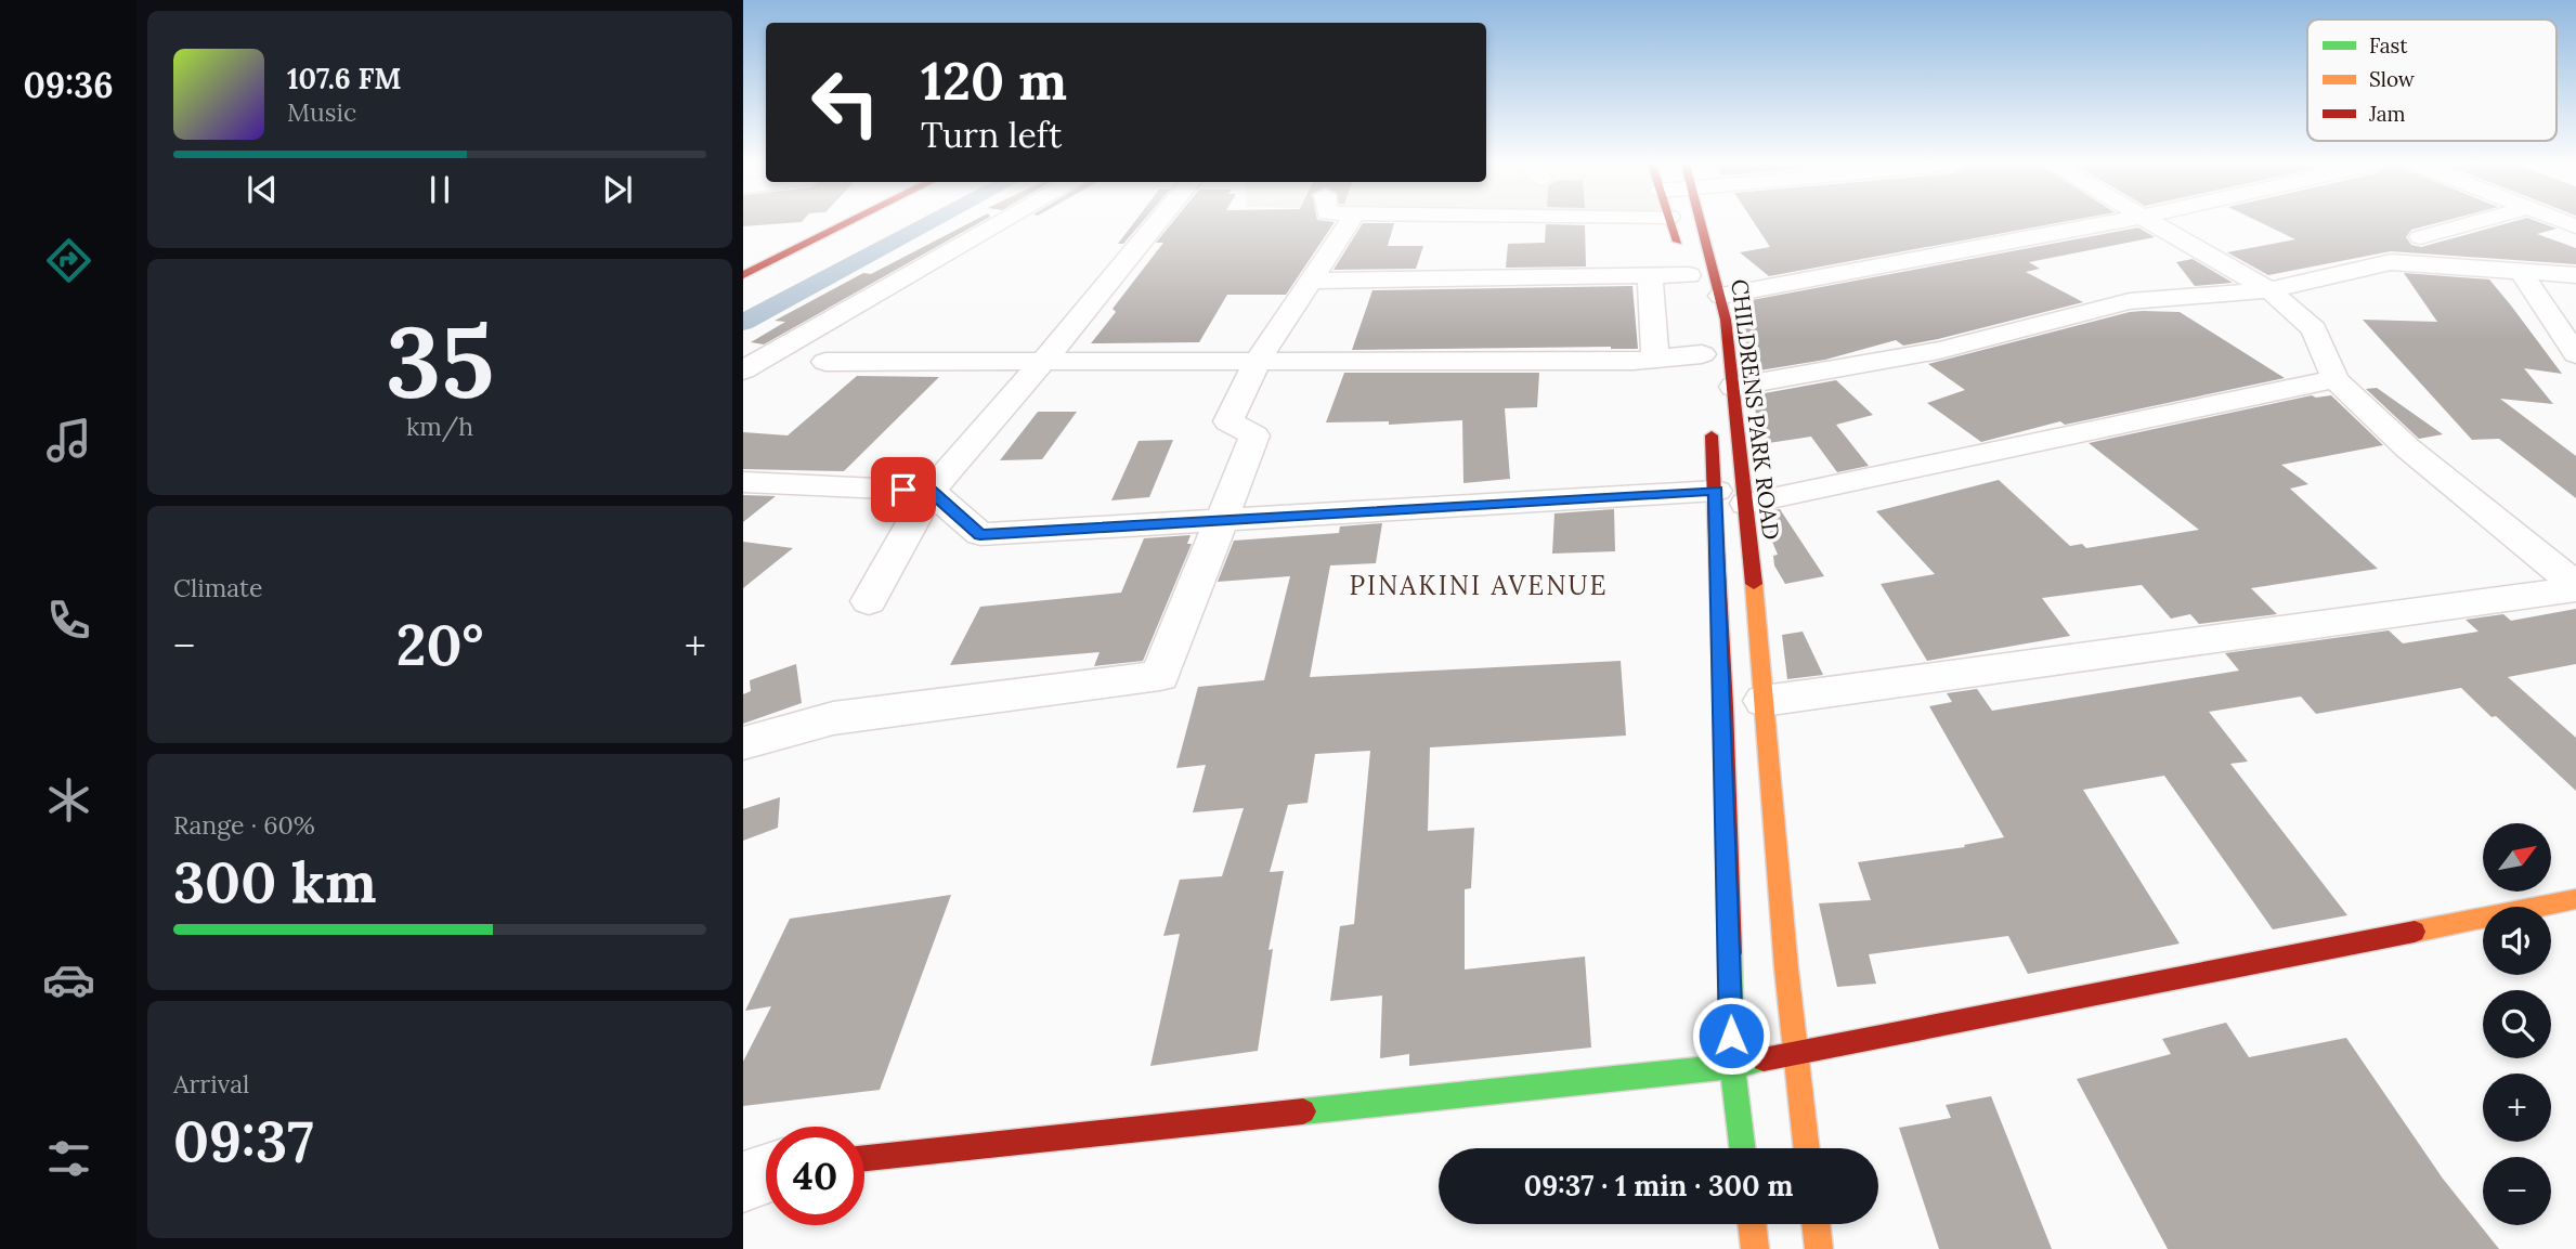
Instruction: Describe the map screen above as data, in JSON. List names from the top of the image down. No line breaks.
{"streets":{"street":["CHILDRENS PARK ROAD"]},"districts":["PINAKINI AVENUE"],"legend":["Fast","Slow","Jam"],"north":"top right","page":{"tabs":"09:36","turn":["120 m","Turn left"],"song":["107.6 FM","Music"],"tile":[["35","km/h"],"Climate",["Range · 60%","300 km"],["Arrival","09:37"]],"heat":["−","20°","+"],"map_buttons":["+","−"],"limit":"40","trip":"09:37 · 1 min · 300 m"}}
